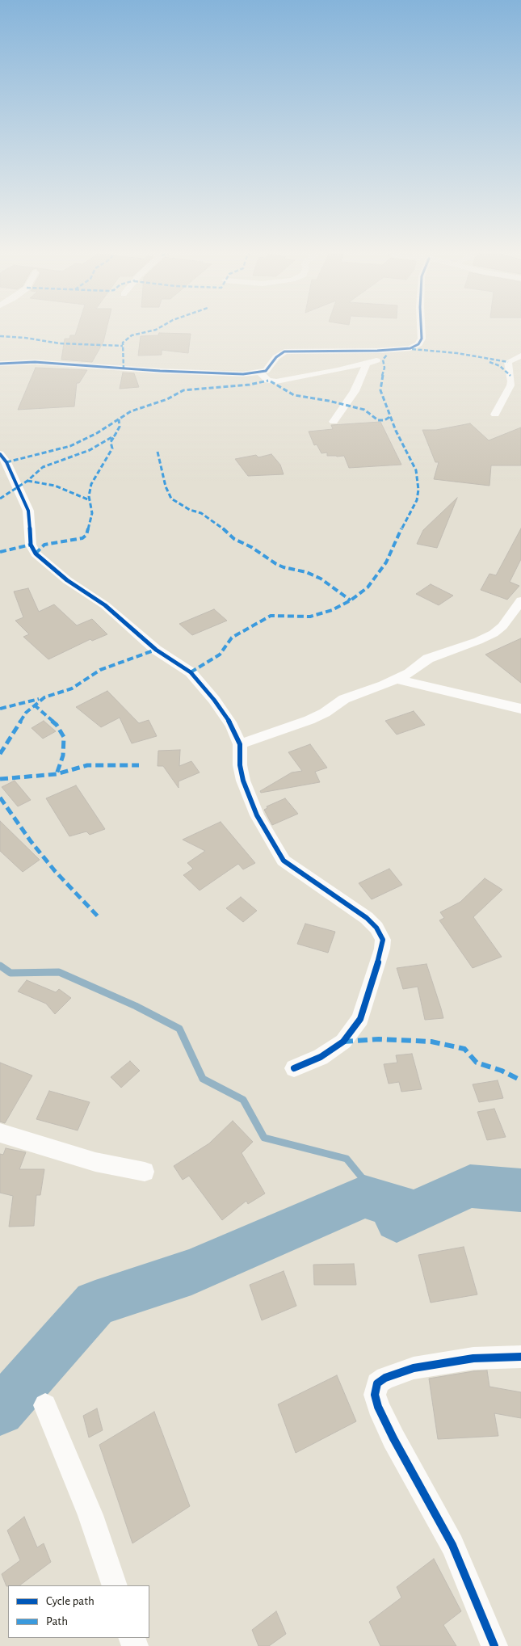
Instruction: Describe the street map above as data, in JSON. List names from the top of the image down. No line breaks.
{"legend":["Cycle path","Path"]}
